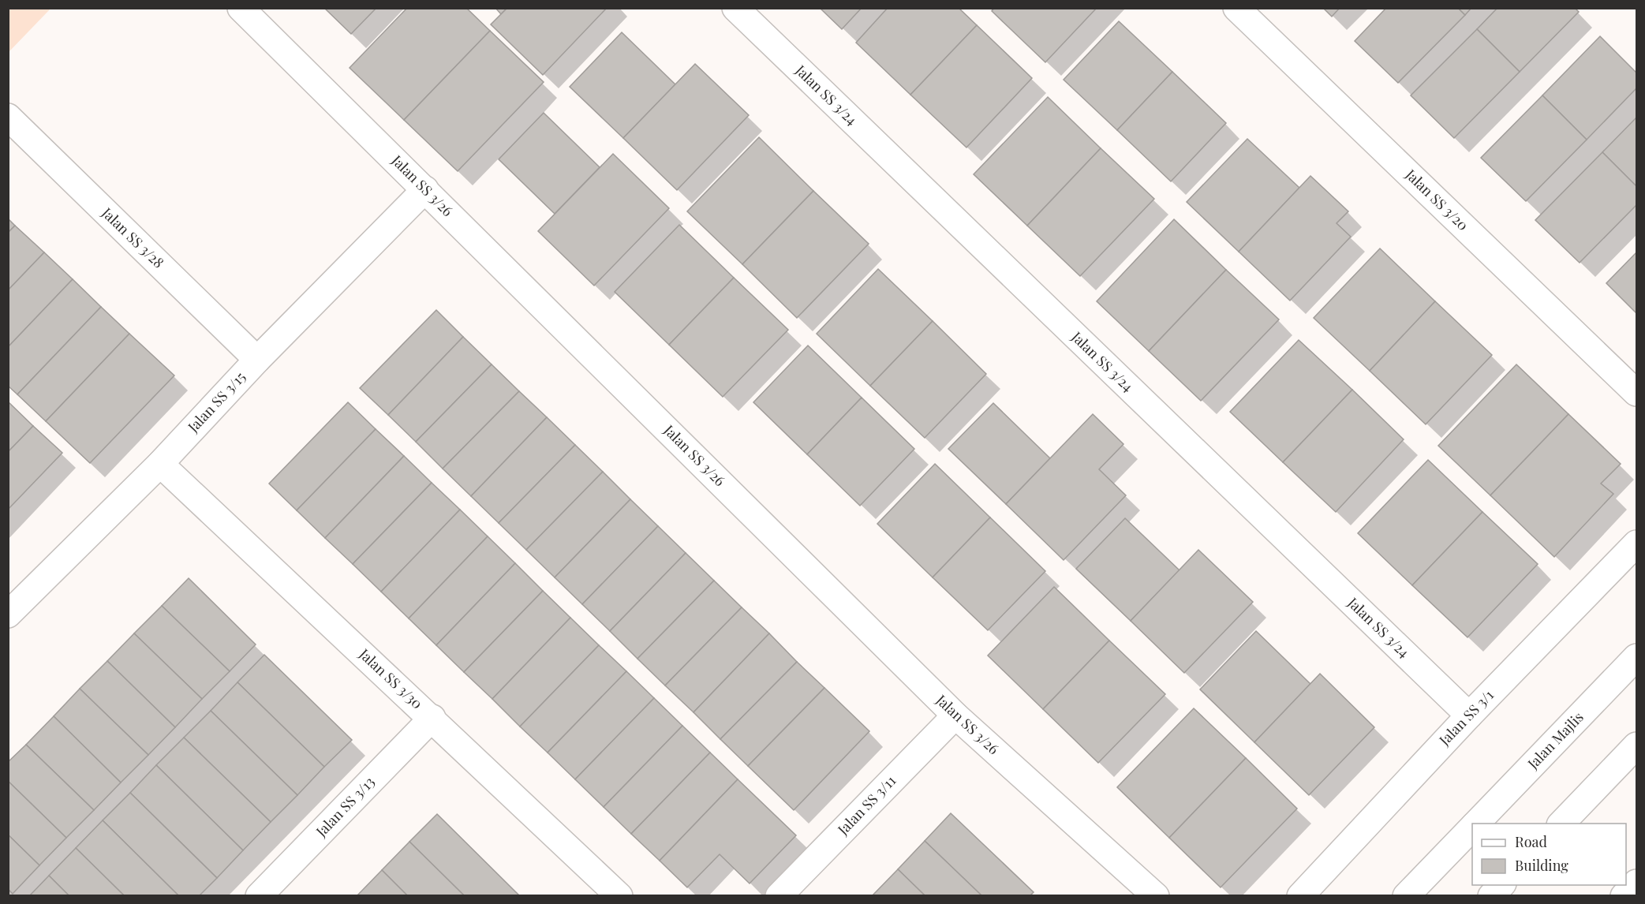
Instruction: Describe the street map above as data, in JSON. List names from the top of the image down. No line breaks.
{"streets":{"street":["Jalan SS 3/24","Jalan SS 3/26","Jalan SS 3/20","Jalan SS 3/28","Jalan SS 3/15","Jalan SS 3/30","Jalan SS 3/1","Jalan Majlis","Jalan SS 3/11","Jalan SS 3/13"]},"crossings":[["Jalan SS 3/24","Jalan SS 3/1"],["Jalan SS 3/26","Jalan SS 3/15"],["Jalan SS 3/26","Jalan SS 3/11"],["Jalan SS 3/28","Jalan SS 3/15"],["Jalan SS 3/15","Jalan SS 3/30"],["Jalan SS 3/30","Jalan SS 3/13"]],"legend":["Road","Building"]}
